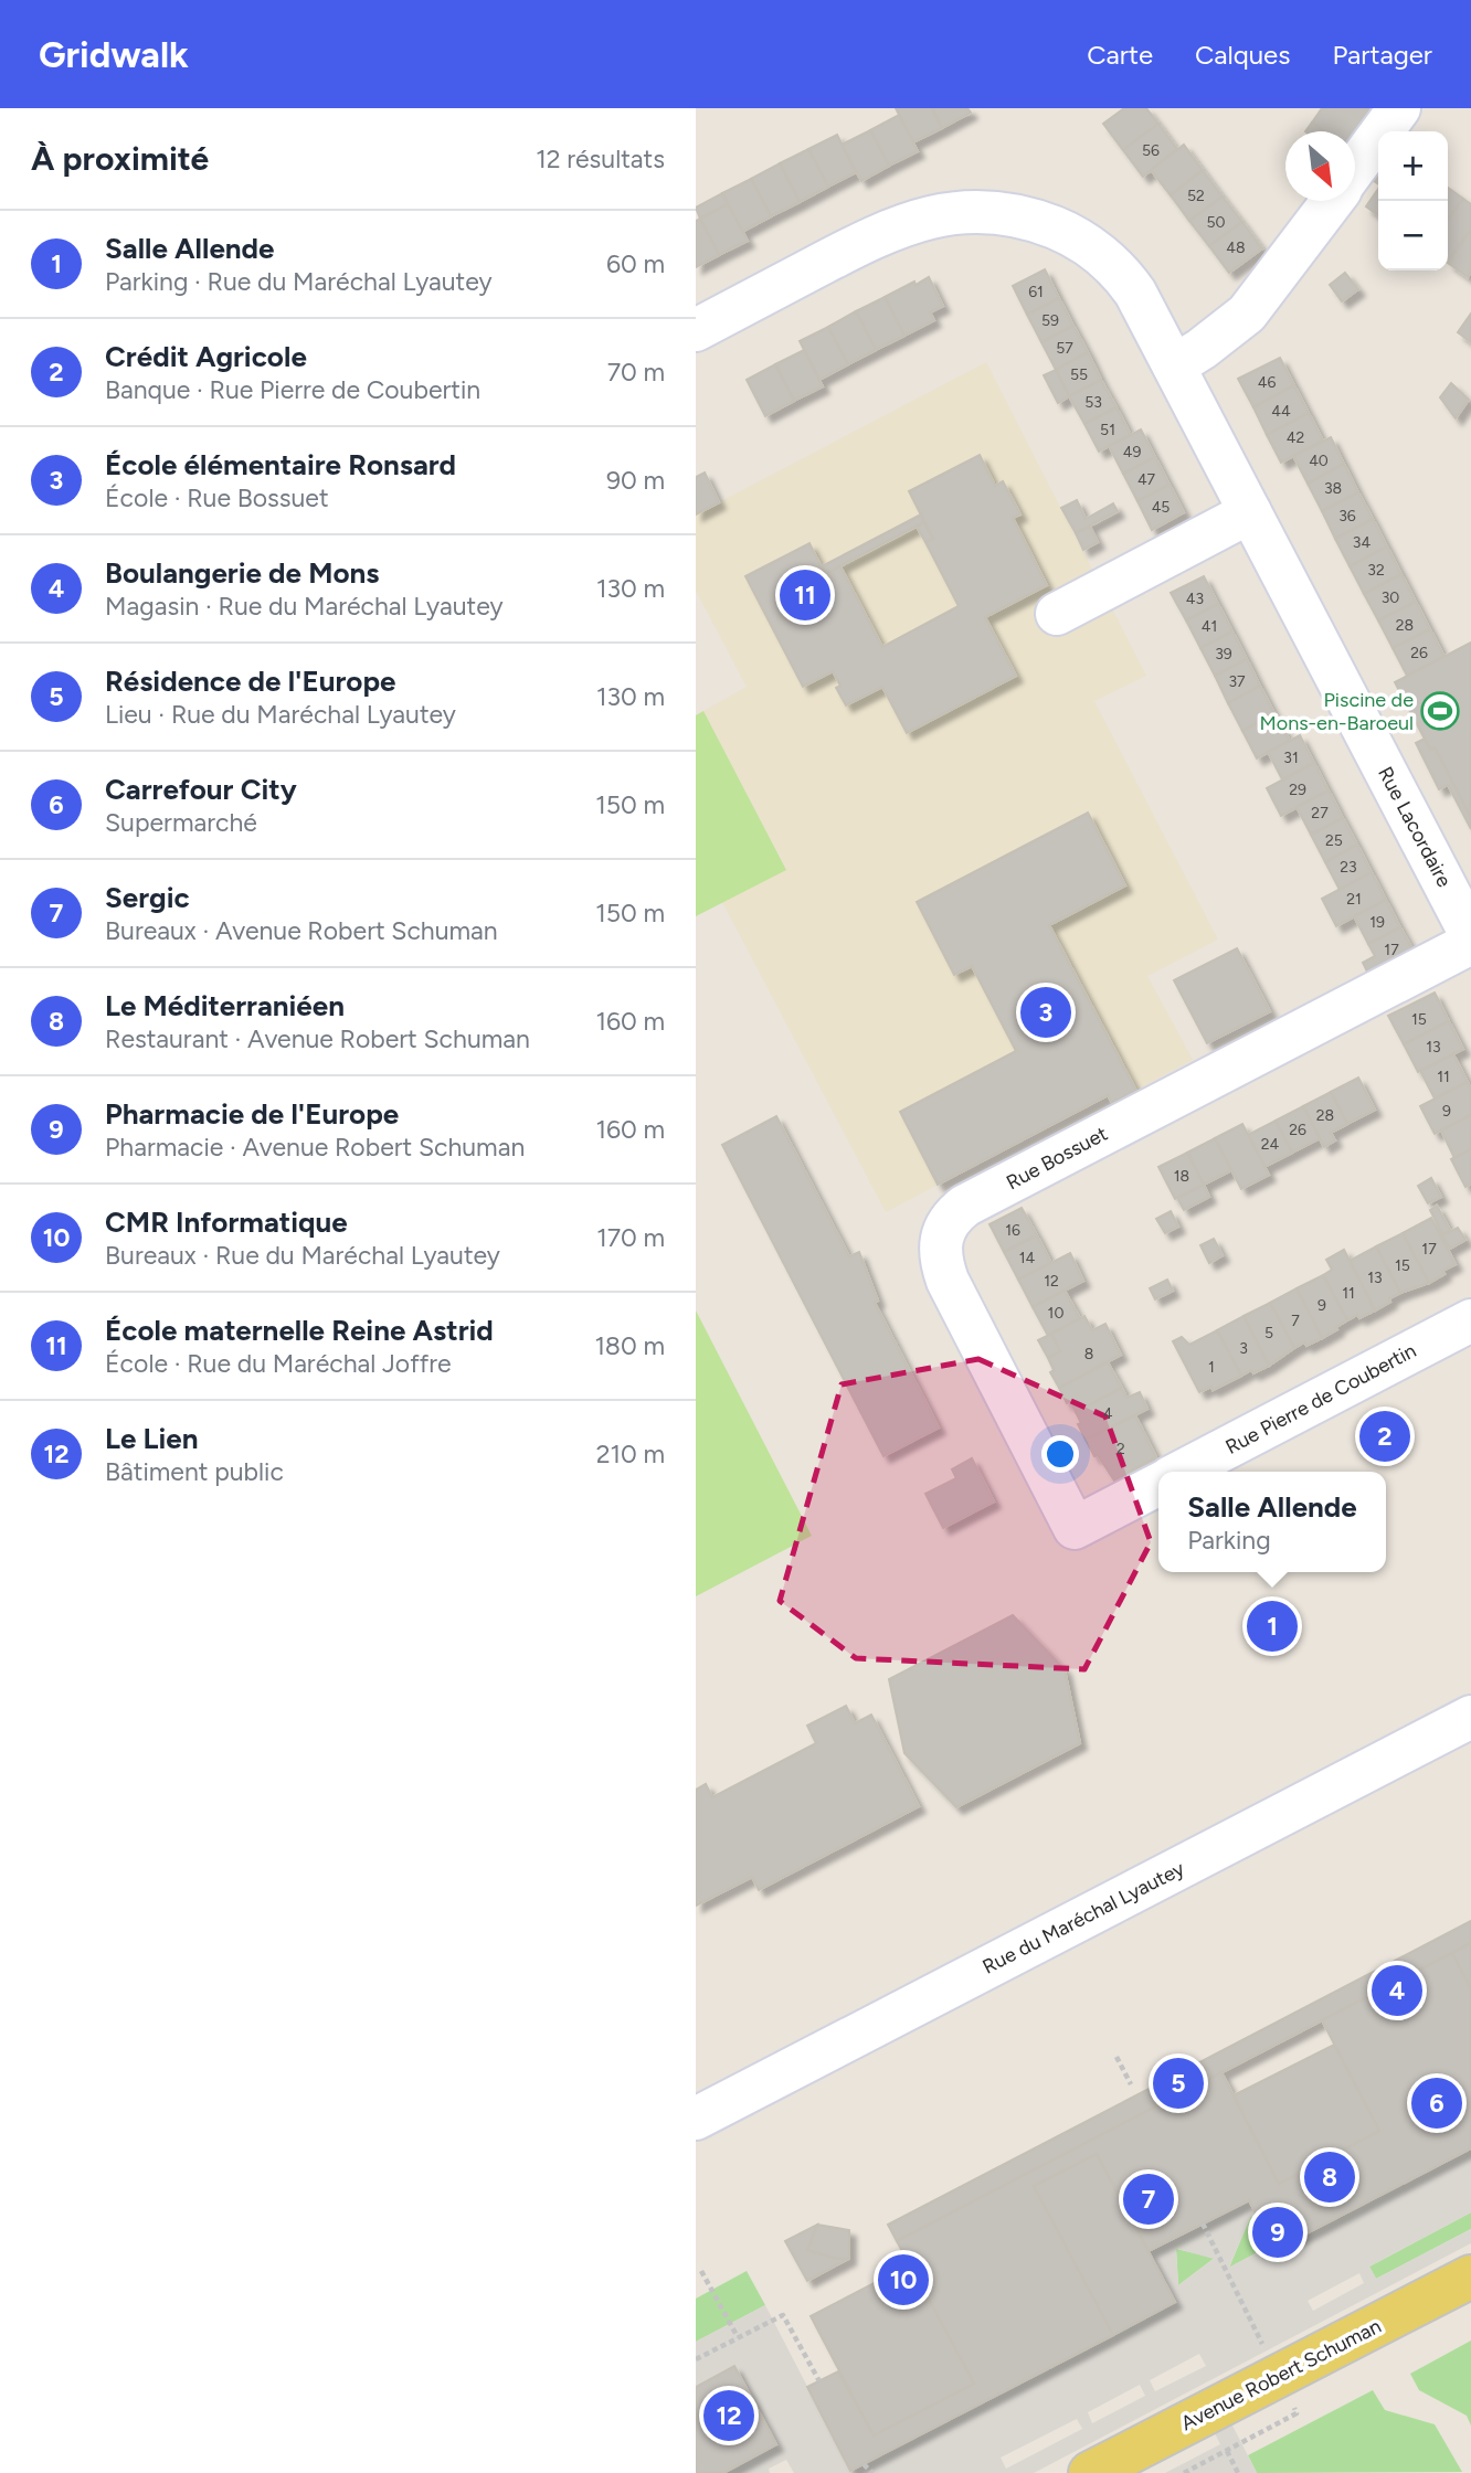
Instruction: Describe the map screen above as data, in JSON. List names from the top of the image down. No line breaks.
{"streets":{"main road":["Avenue Robert Schuman"],"street":["Rue Lacordaire","Rue Bossuet","Rue Pierre de Coubertin","Rue du Maréchal Lyautey"]},"places":{"sports":["Piscine de Mons-en-Baroeul"]},"house_numbers":["56","52","50","48","61","59","57","55","46","53","44","51","42","49","40","47","38","45","36","34","32","30","43","28","41","26","39","37","31","29","27","25","23","21","19","17","15","13","11","9","28","26","24","18","16","17","14","15","13","12","11","9","10","7","5","3","8","1","4","2"],"north":"bottom right","page":{"header":"Gridwalk","nav":["Carte","Calques","Partager"],"heading":["À proximité","12 résultats"],"map_buttons":["+","−"],"list":[{"mark":"1","name":"Salle Allende","note":"Parking · Rue du Maréchal Lyautey","value":"60 m"},{"mark":"2","name":"Crédit Agricole","note":"Banque · Rue Pierre de Coubertin","value":"70 m"},{"mark":"3","name":"École élémentaire Ronsard","note":"École · Rue Bossuet","value":"90 m"},{"mark":"4","name":"Boulangerie de Mons","note":"Magasin · Rue du Maréchal Lyautey","value":"130 m"},{"mark":"5","name":"Résidence de l'Europe","note":"Lieu · Rue du Maréchal Lyautey","value":"130 m"},{"mark":"6","name":"Carrefour City","note":"Supermarché","value":"150 m"},{"mark":"7","name":"Sergic","note":"Bureaux · Avenue Robert Schuman","value":"150 m"},{"mark":"8","name":"Le Méditerraniéen","note":"Restaurant · Avenue Robert Schuman","value":"160 m"},{"mark":"9","name":"Pharmacie de l'Europe","note":"Pharmacie · Avenue Robert Schuman","value":"160 m"},{"mark":"10","name":"CMR Informatique","note":"Bureaux · Rue du Maréchal Lyautey","value":"170 m"},{"mark":"11","name":"École maternelle Reine Astrid","note":"École · Rue du Maréchal Joffre","value":"180 m"},{"mark":"12","name":"Le Lien","note":"Bâtiment public","value":"210 m"}],"pins":["11","3","2","1","4","5","6","8","7","9","10","12"],"popup":["Salle Allende","Parking"]}}
